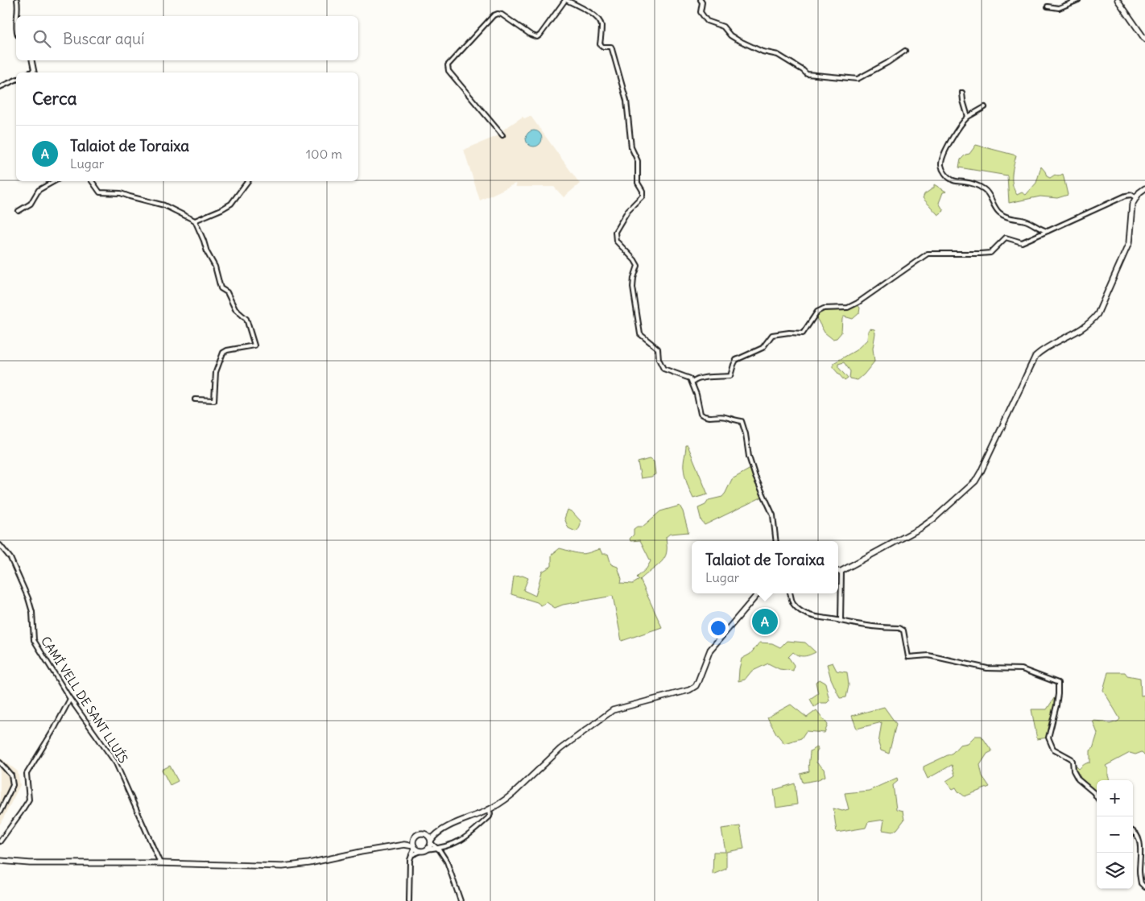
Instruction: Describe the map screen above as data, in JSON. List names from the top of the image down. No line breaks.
{"streets":{"street":["CAMÍ VELL DE SANT LLUÍS"]},"page":{"search":"Buscar aquí","heading":"Cerca","list":[{"mark":"A","name":"Talaiot de Toraixa","note":"Lugar","value":"100 m"}],"popup":["Talaiot de Toraixa","Lugar"],"pins":"A","map_buttons":["+","−"]}}
